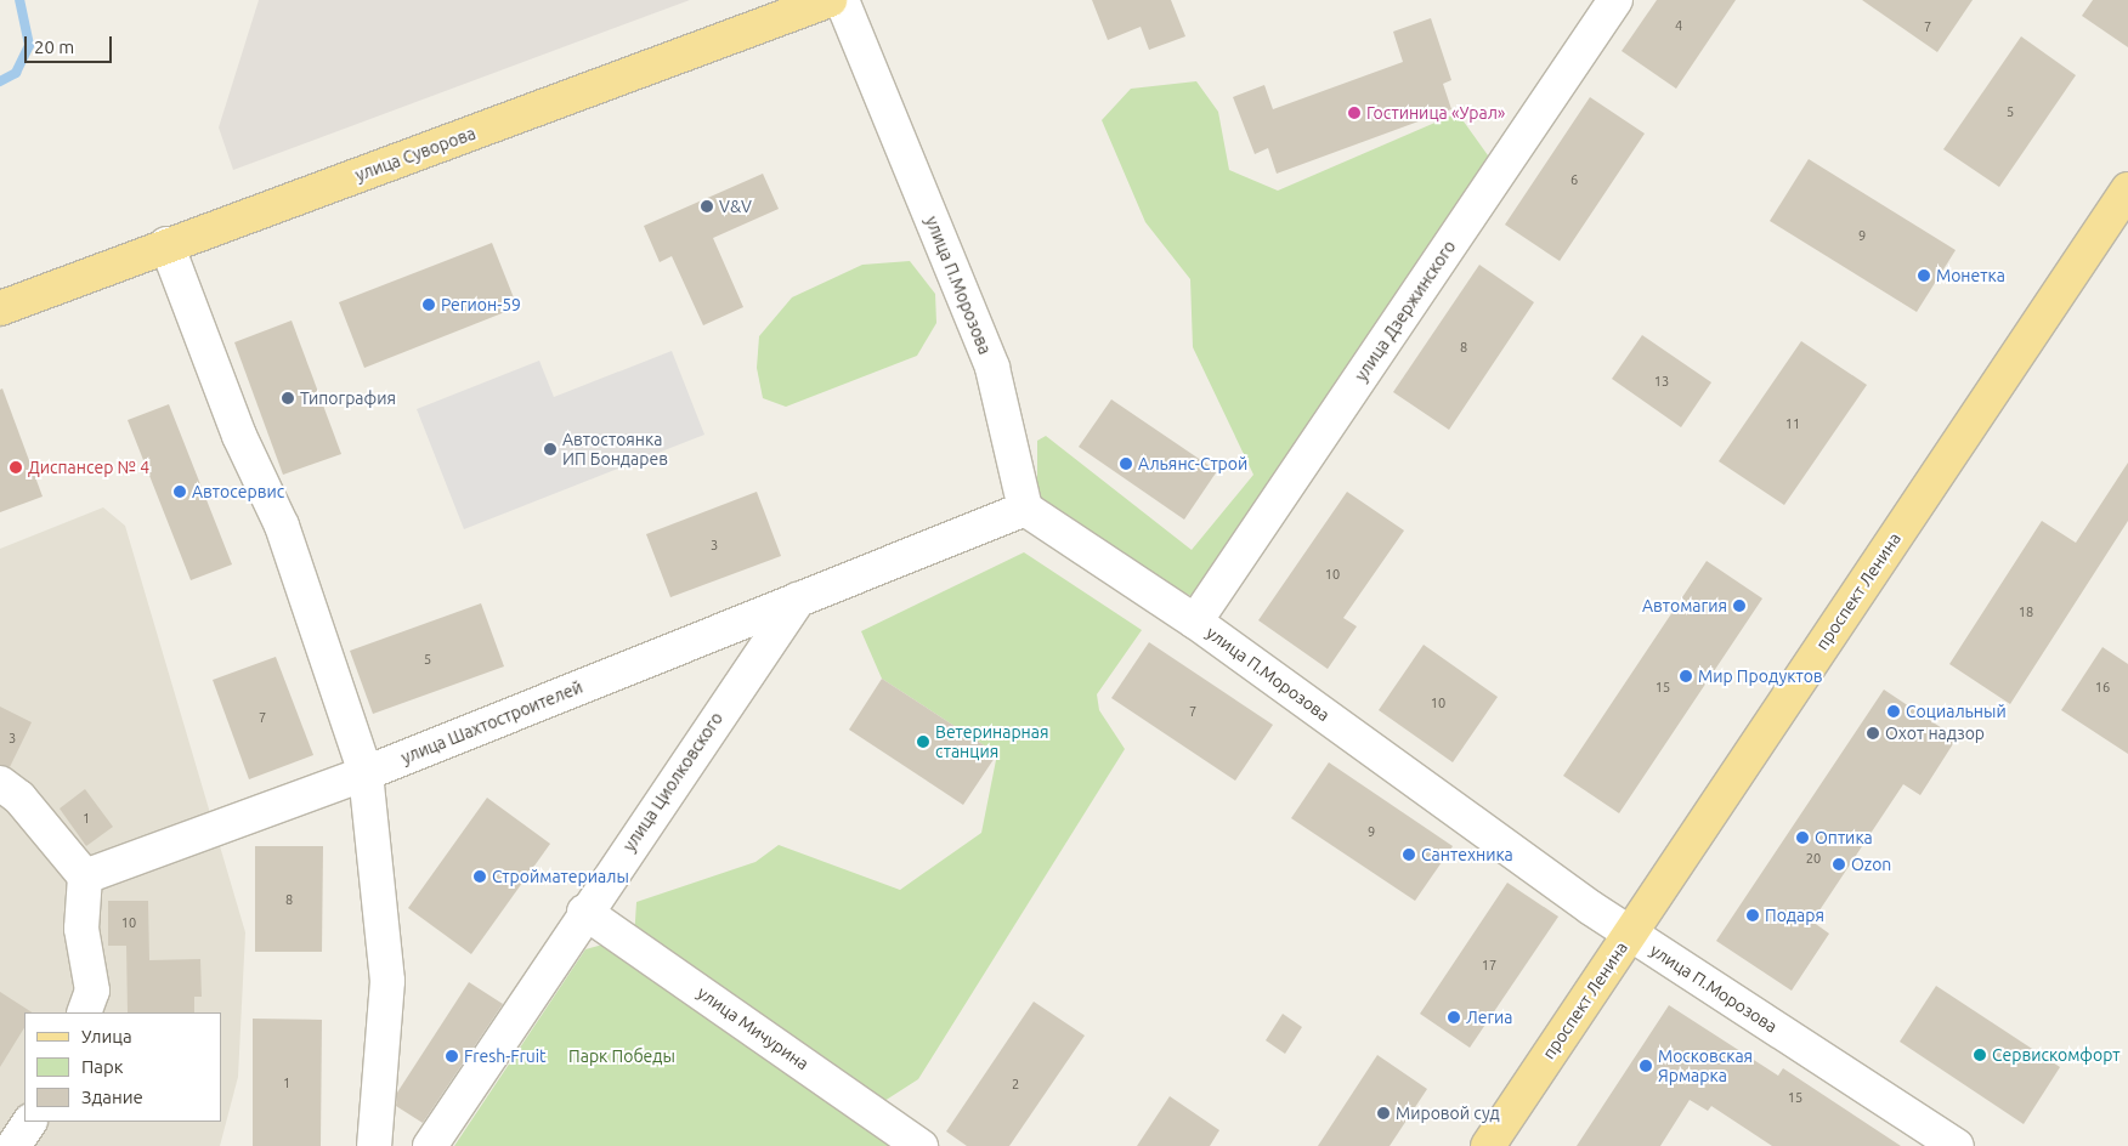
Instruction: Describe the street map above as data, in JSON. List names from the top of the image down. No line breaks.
{"streets":{"main road":["улица Суворова","проспект Ленина"],"street":["улица П.Морозова","улица Дзержинского","улица Шахтостроителей","улица Циолковского","улица Мичурина"]},"crossings":[["улица П.Морозова","улица Дзержинского"],["улица П.Морозова","проспект Ленина"],["улица П.Морозова","улица Шахтостроителей"],["улица Шахтостроителей","улица Циолковского"],["улица Циолковского","улица Мичурина"]],"parks":["Парк Победы"],"places":["Гостиница «Урал»","V&V","Монетка","Регион-59","Типография","Автостоянка ИП Бондарев","Альянс-Строй","Диспансер № 4","Автосервис","Автомагия","Мир Продуктов","Социальный","Охот надзор","Ветеринарная станция","Оптика","Сантехника","Ozon","Стройматериалы","Подаря","Легиа","Сервискомфорт","Fresh-Fruit","Московская Ярмарка","Мировой суд"],"house_numbers":["4","7","5","6","9","8","13","11","3","10","18","5","15","16","10","7","7","3","1","9","20","8","10","17","1","2","15"],"legend":["Улица","Парк","Здание"],"scale_bar":"20 m"}
